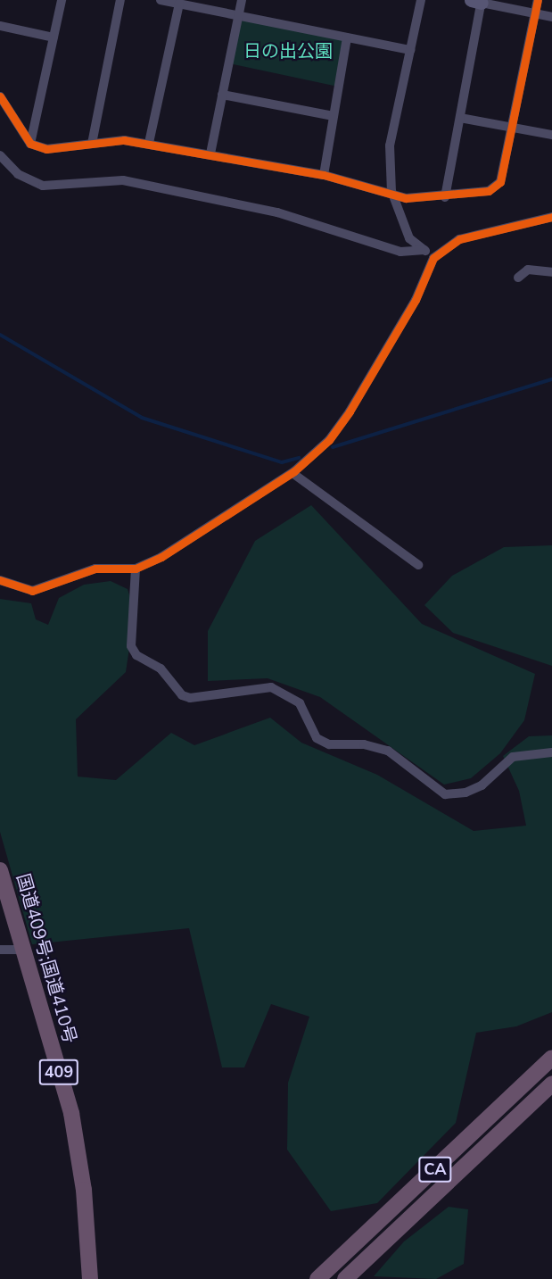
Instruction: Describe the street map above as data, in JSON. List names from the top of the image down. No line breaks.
{"streets":{"highway":["国道409号;国道410号","409","CA"]},"parks":["日の出公園"]}
